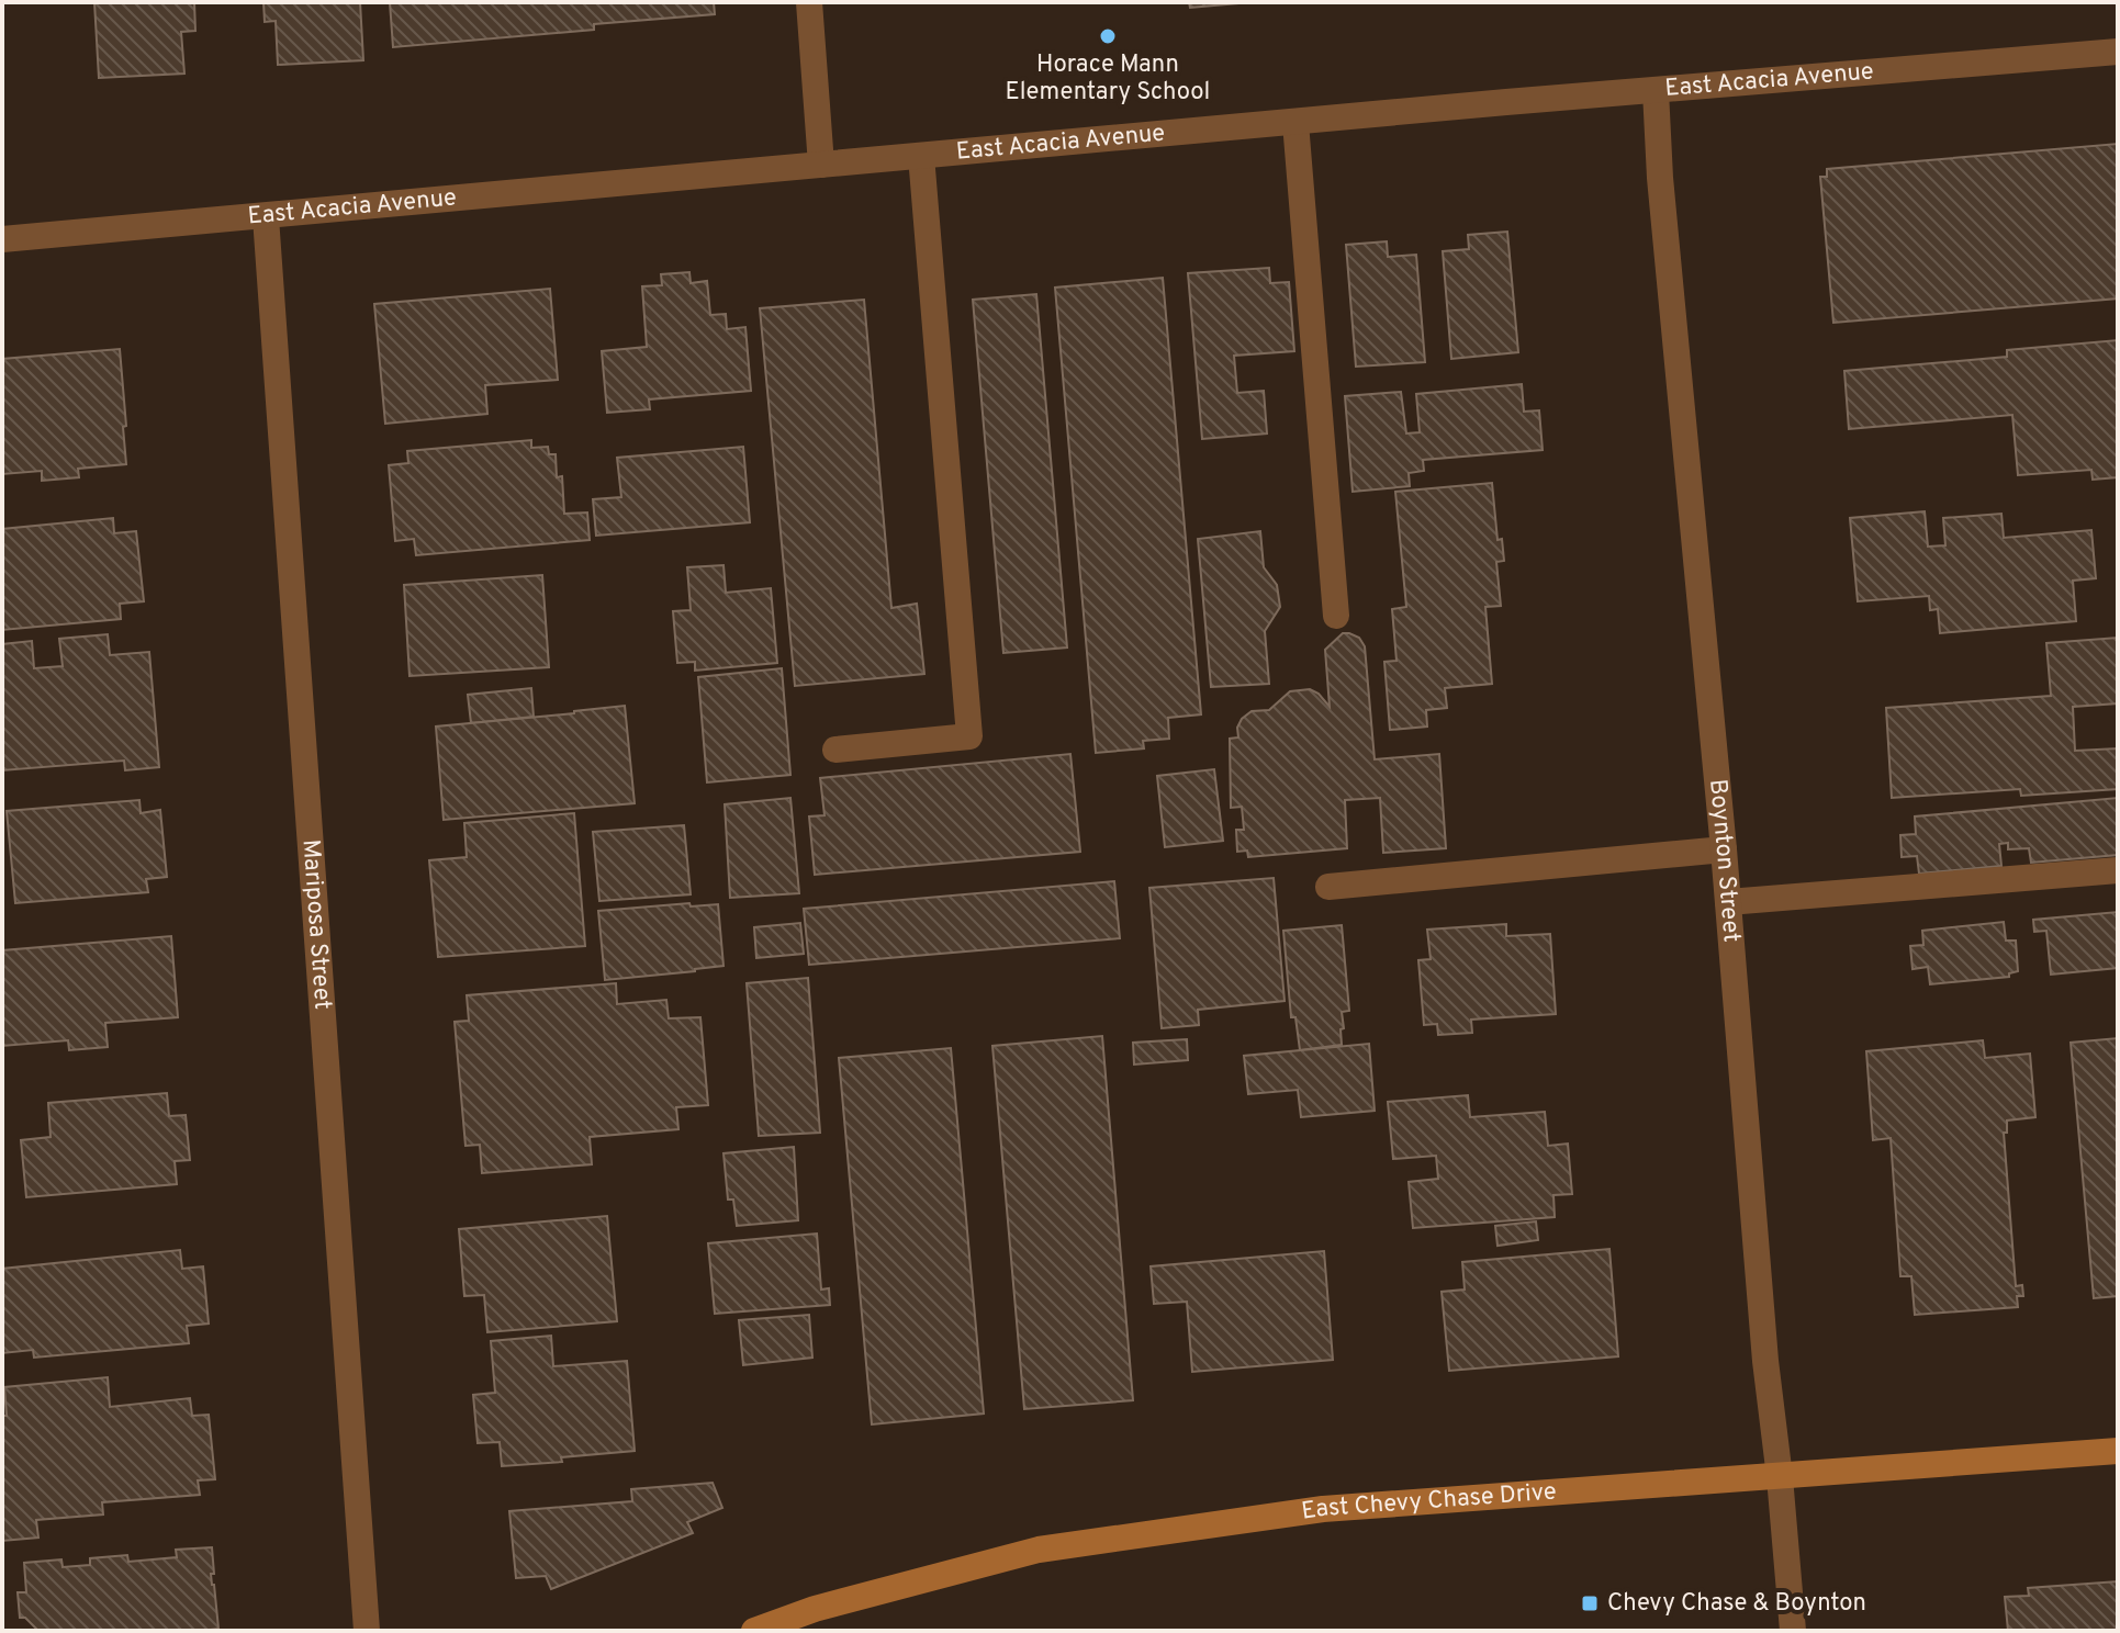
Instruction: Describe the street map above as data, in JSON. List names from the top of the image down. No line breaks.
{"streets":{"main road":["East Chevy Chase Drive"],"street":["East Acacia Avenue","Boynton Street","Mariposa Street"]},"crossings":[["East Acacia Avenue","Boynton Street"],["East Acacia Avenue","Mariposa Street"],["Boynton Street","East Chevy Chase Drive"]],"places":{"other":["Horace Mann Elementary School"],"transit":["Chevy Chase & Boynton"]}}
